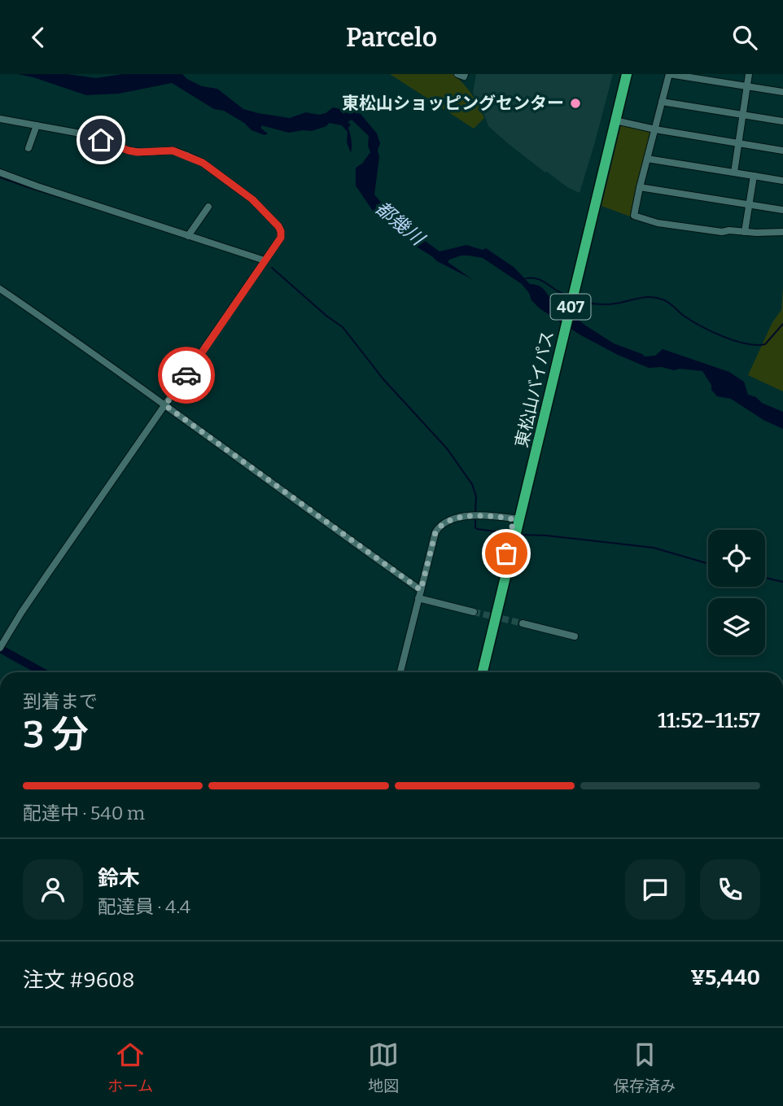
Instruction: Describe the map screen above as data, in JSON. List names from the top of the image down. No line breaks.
{"streets":{"highway":["407","東松山バイパス"]},"water":["都幾川"],"places":["東松山ショッピングセンター"],"page":{"header":"Parcelo","heading":["3 分","到着まで","11:52–11:57"],"panel":["鈴木","配達員 · 4.4","注文 #9608","¥5,440"],"bar":"配達中 · 540 m","tabs":["ホーム","地図","保存済み"]}}
